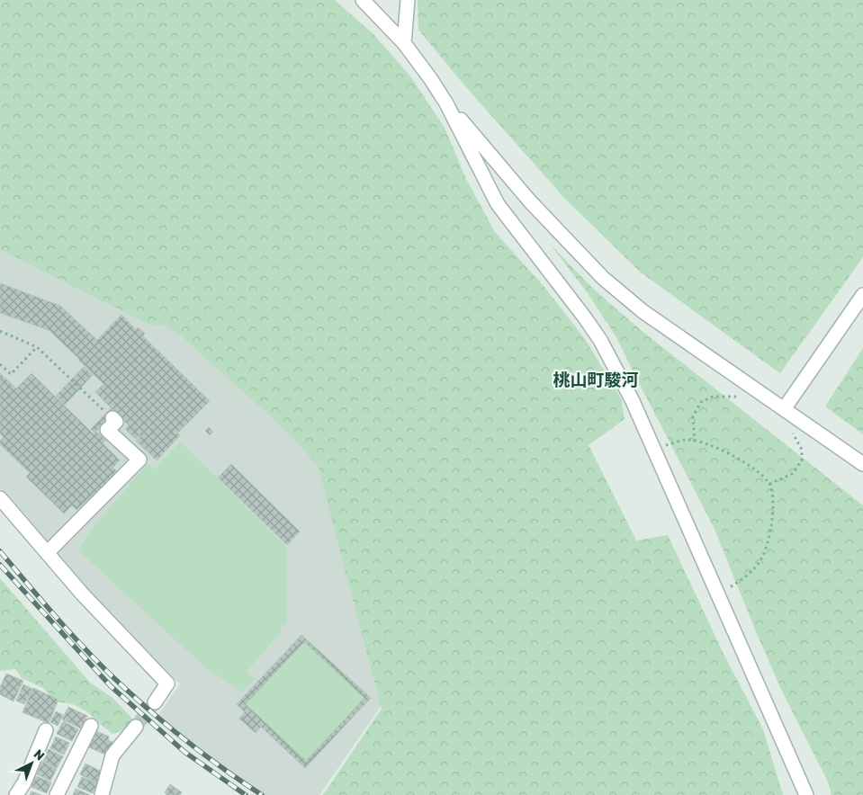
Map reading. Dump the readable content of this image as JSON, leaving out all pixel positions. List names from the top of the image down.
{
  "districts": ["桃山町駿河"],
  "north": "top right"
}
